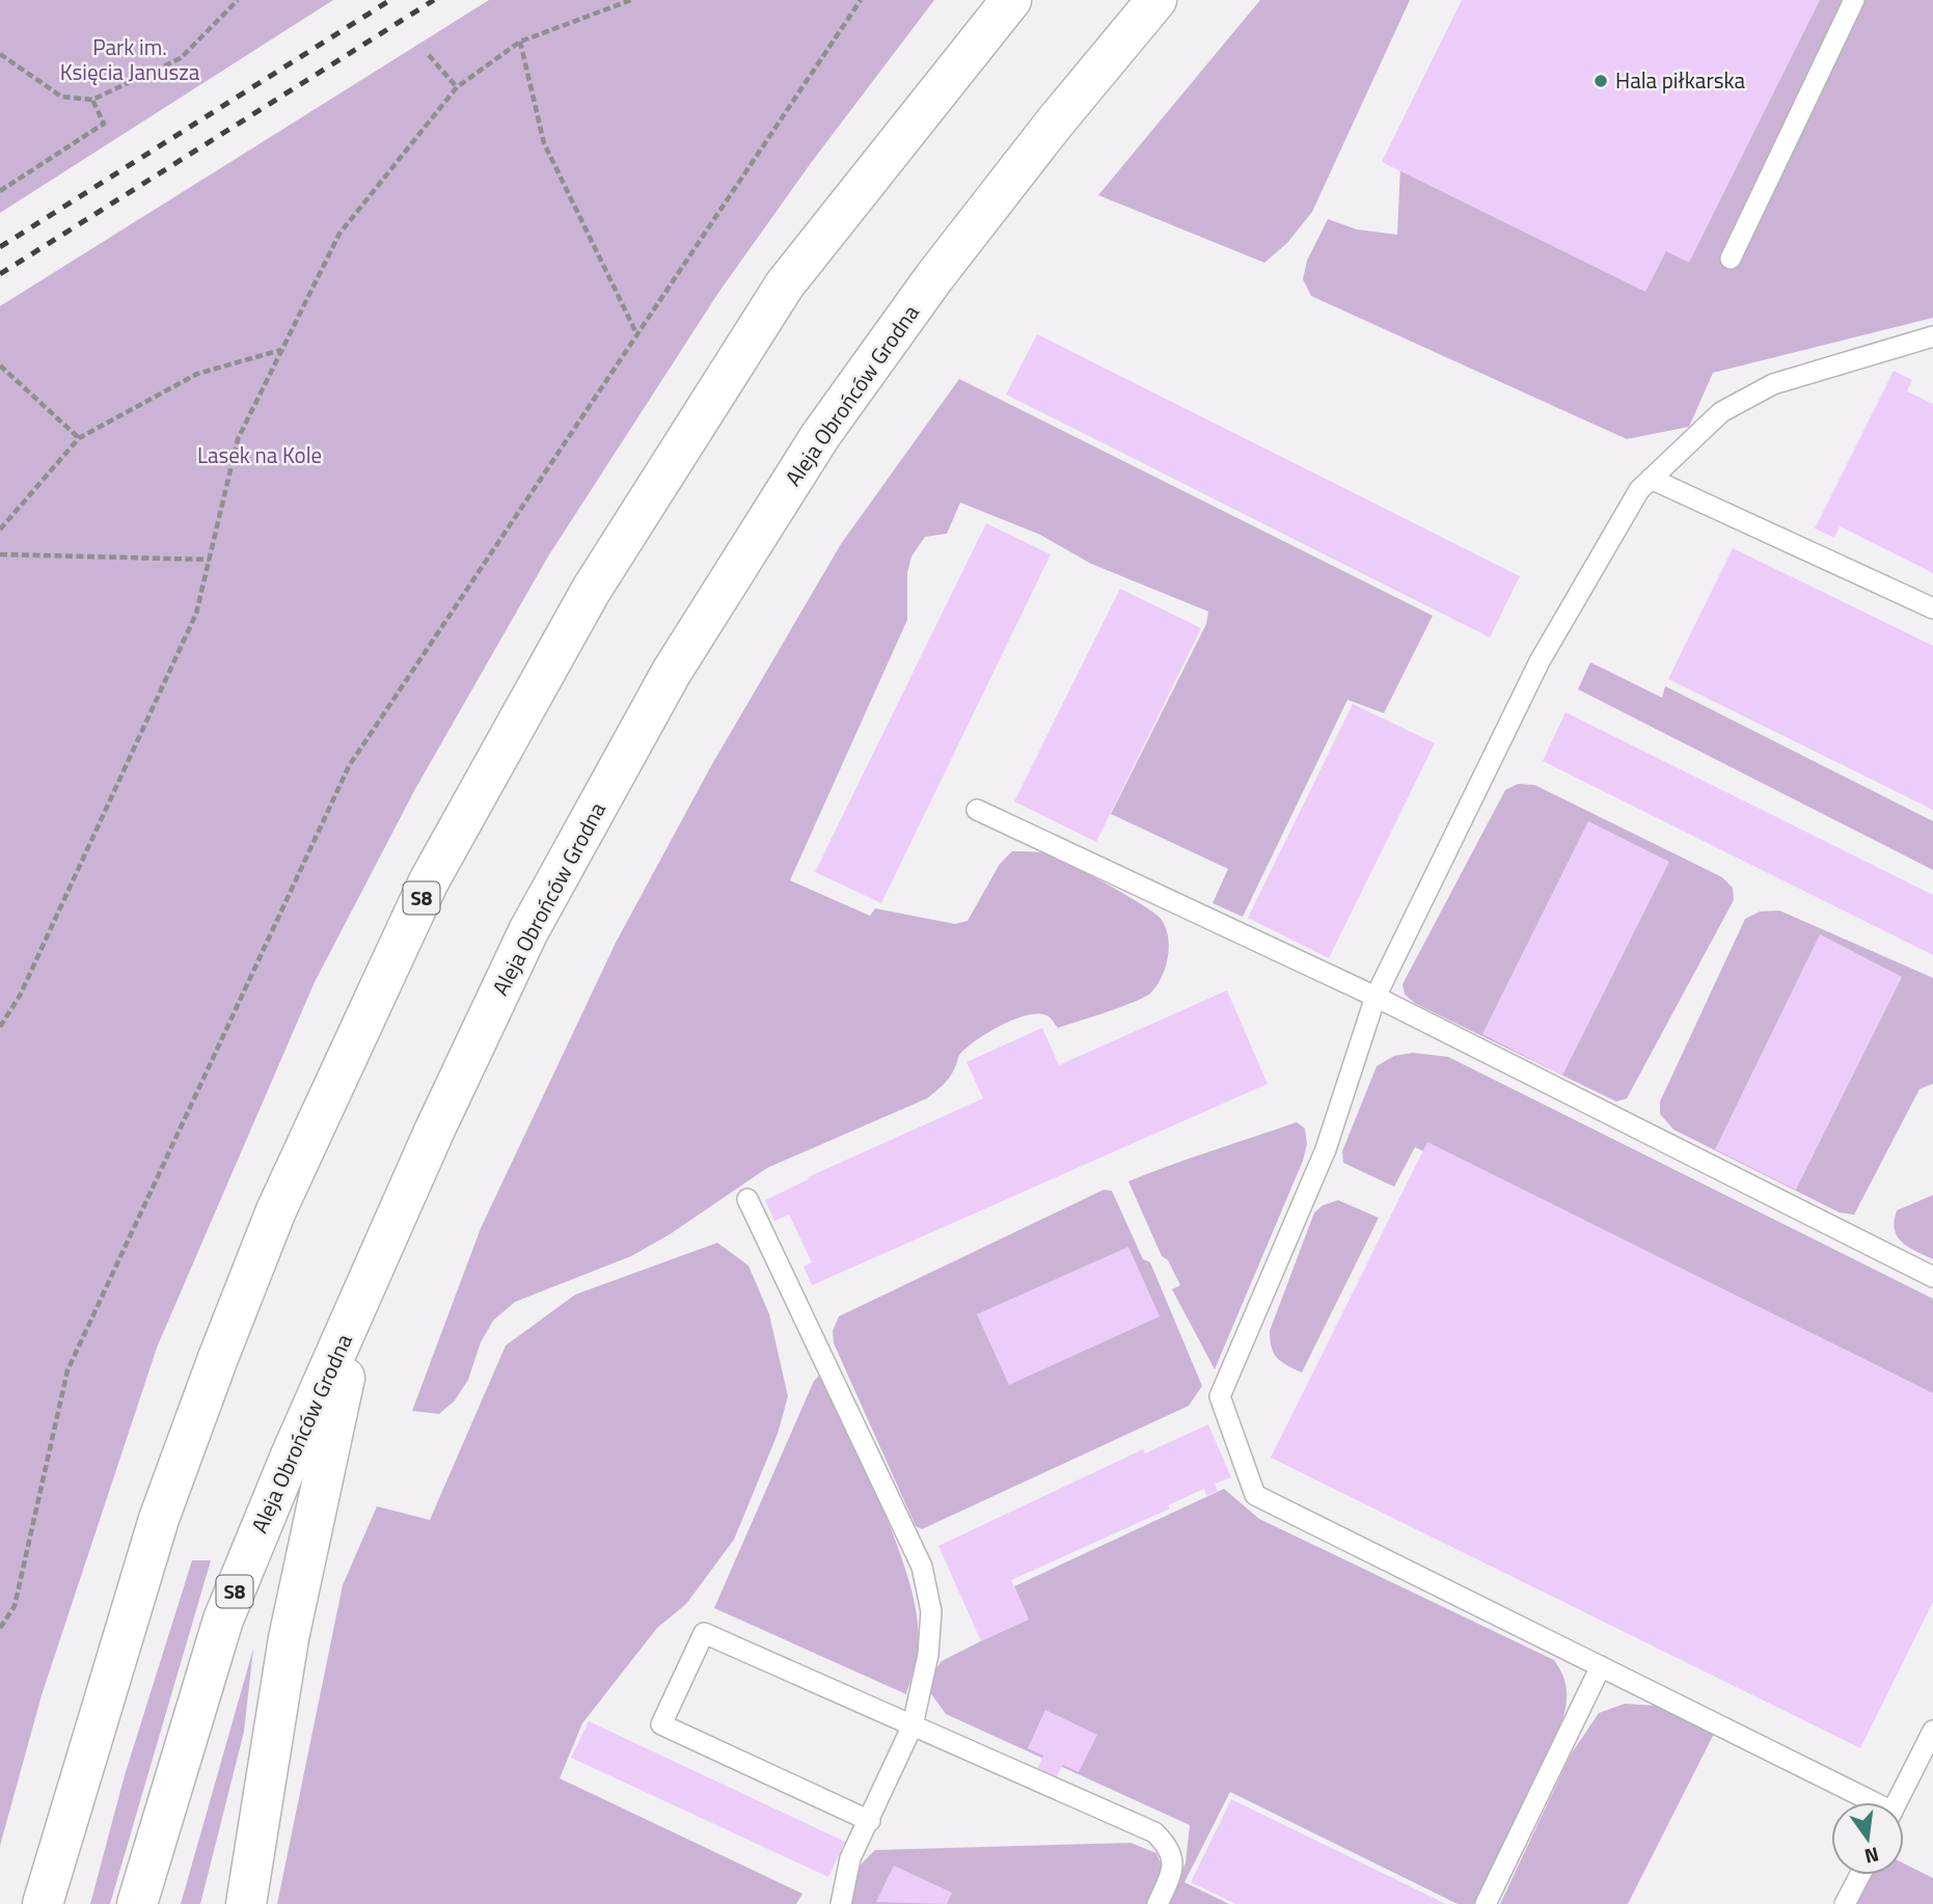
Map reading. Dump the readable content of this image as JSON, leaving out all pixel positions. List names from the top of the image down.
{
  "streets": {
    "highway": ["Aleja Obrońców Grodna", "S8"]
  },
  "parks": ["Park im. Księcia Janusza", "Lasek na Kole"],
  "places": ["Hala piłkarska"],
  "north": "bottom"
}
